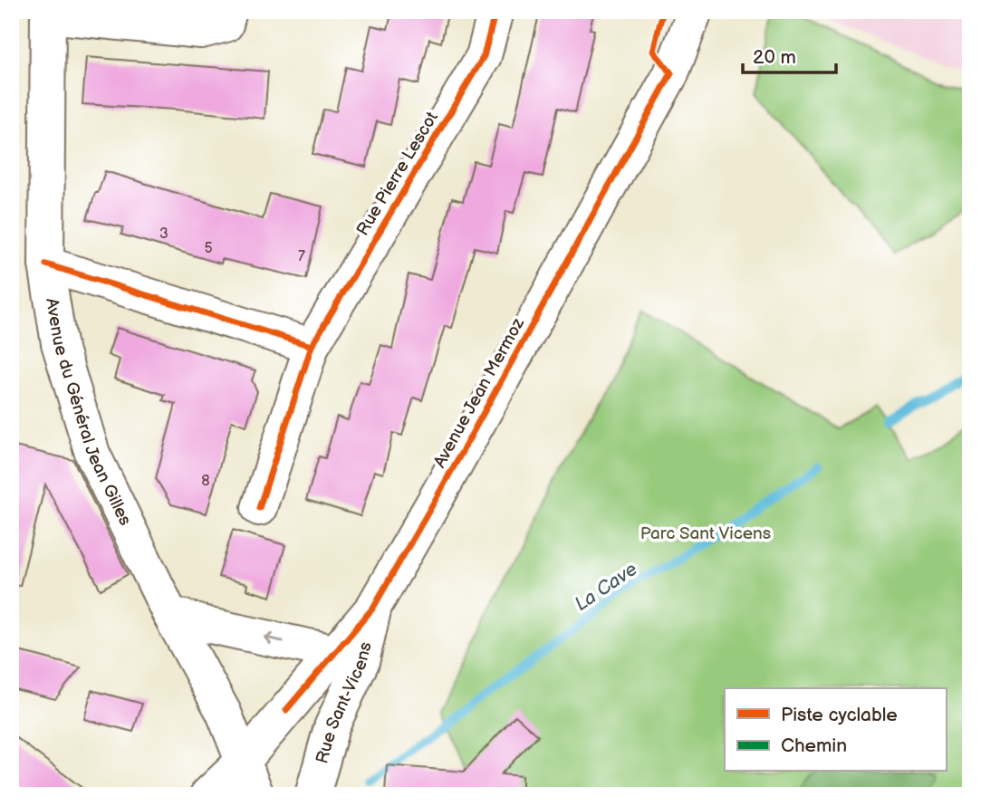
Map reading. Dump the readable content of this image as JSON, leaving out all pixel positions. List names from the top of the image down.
{
  "streets": {
    "street": [
      "Rue Pierre Lescot",
      "Avenue Jean Mermoz",
      "Avenue du Général Jean Gilles",
      "Rue Sant-Vicens"
    ]
  },
  "crossings": [
    ["Avenue Jean Mermoz", "Avenue du Général Jean Gilles"],
    ["Avenue Jean Mermoz", "Rue Sant-Vicens"]
  ],
  "water": ["La Cave"],
  "parks": ["Parc Sant Vicens"],
  "house_numbers": [
    "3",
    "5",
    "7",
    "8"
  ],
  "legend": ["Piste cyclable", "Chemin"],
  "scale_bar": "20 m"
}
